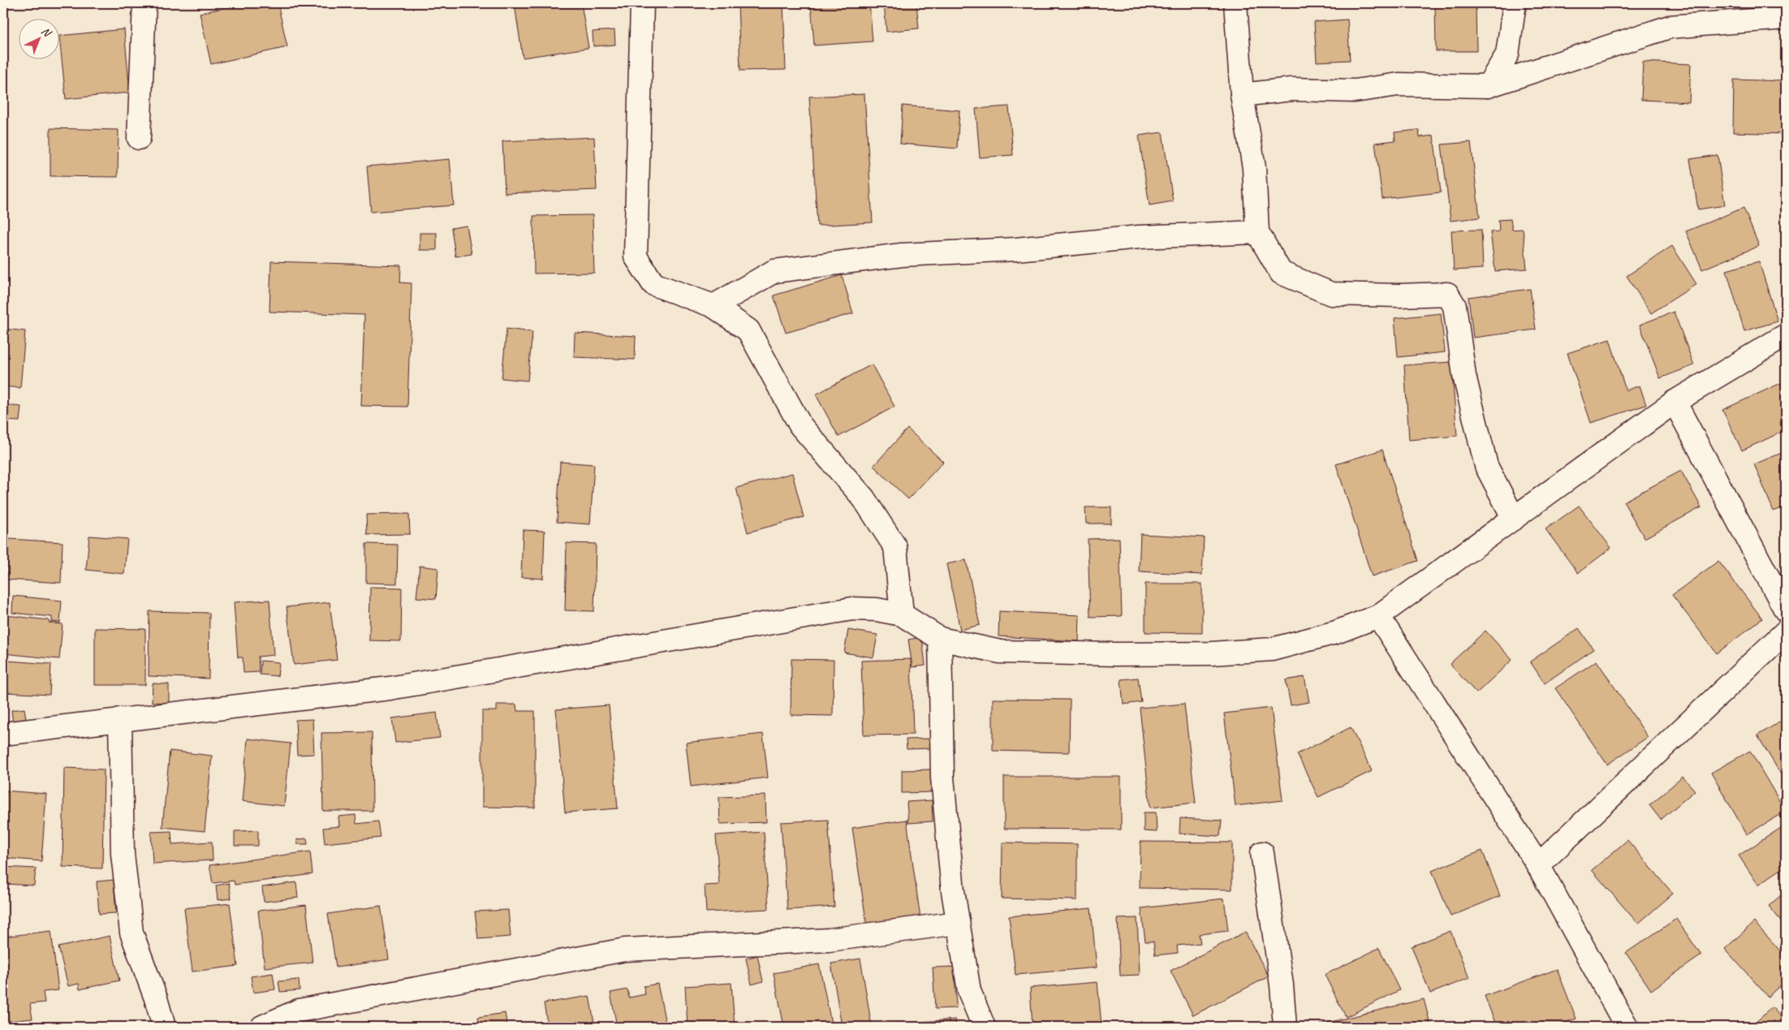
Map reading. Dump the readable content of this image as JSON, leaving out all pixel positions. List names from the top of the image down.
{
  "north": "top right"
}
